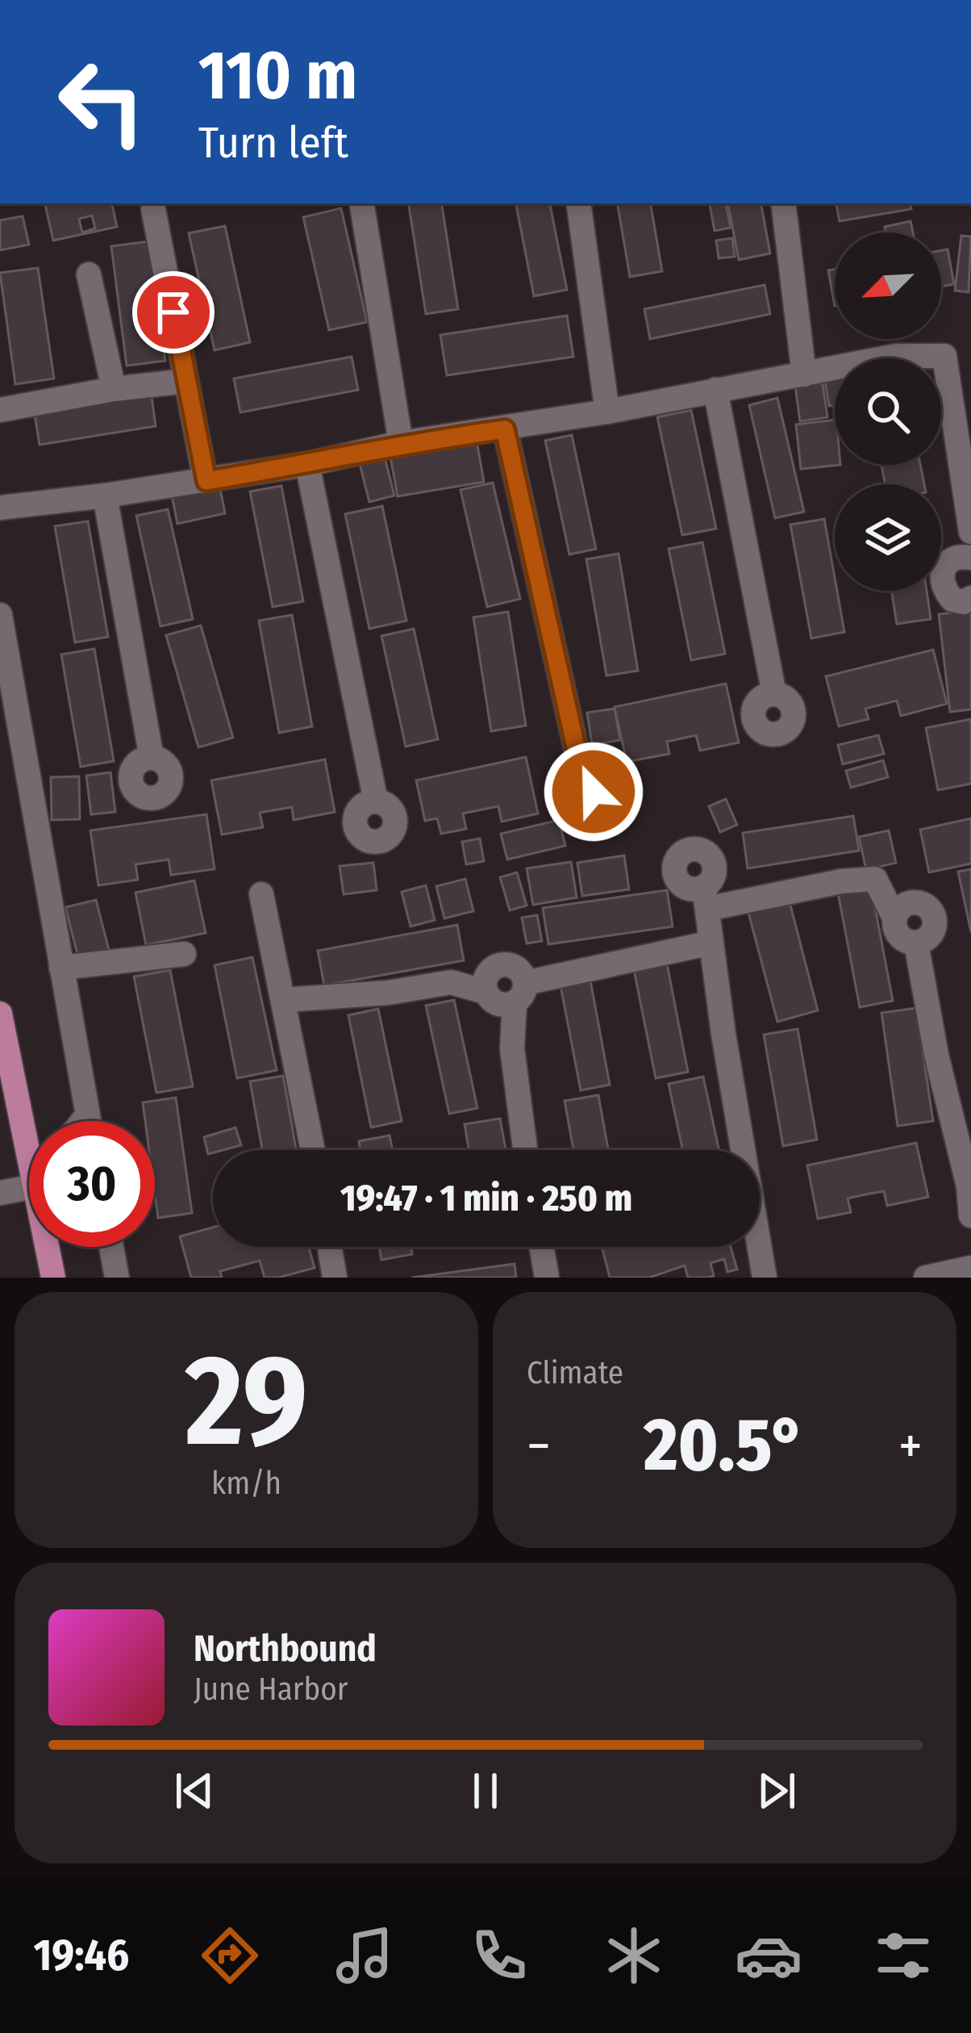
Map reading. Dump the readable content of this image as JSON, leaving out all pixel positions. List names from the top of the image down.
{
  "north": "bottom left",
  "page": {
    "turn": ["110 m", "Turn left"],
    "limit": "30",
    "trip": "19:47 · 1 min · 250 m",
    "tile": [
      ["29", "km/h"],
      "Climate"
    ],
    "heat": ["−", "20.5°", "+"],
    "song": ["Northbound", "June Harbor"],
    "tabs": "19:46"
  }
}
